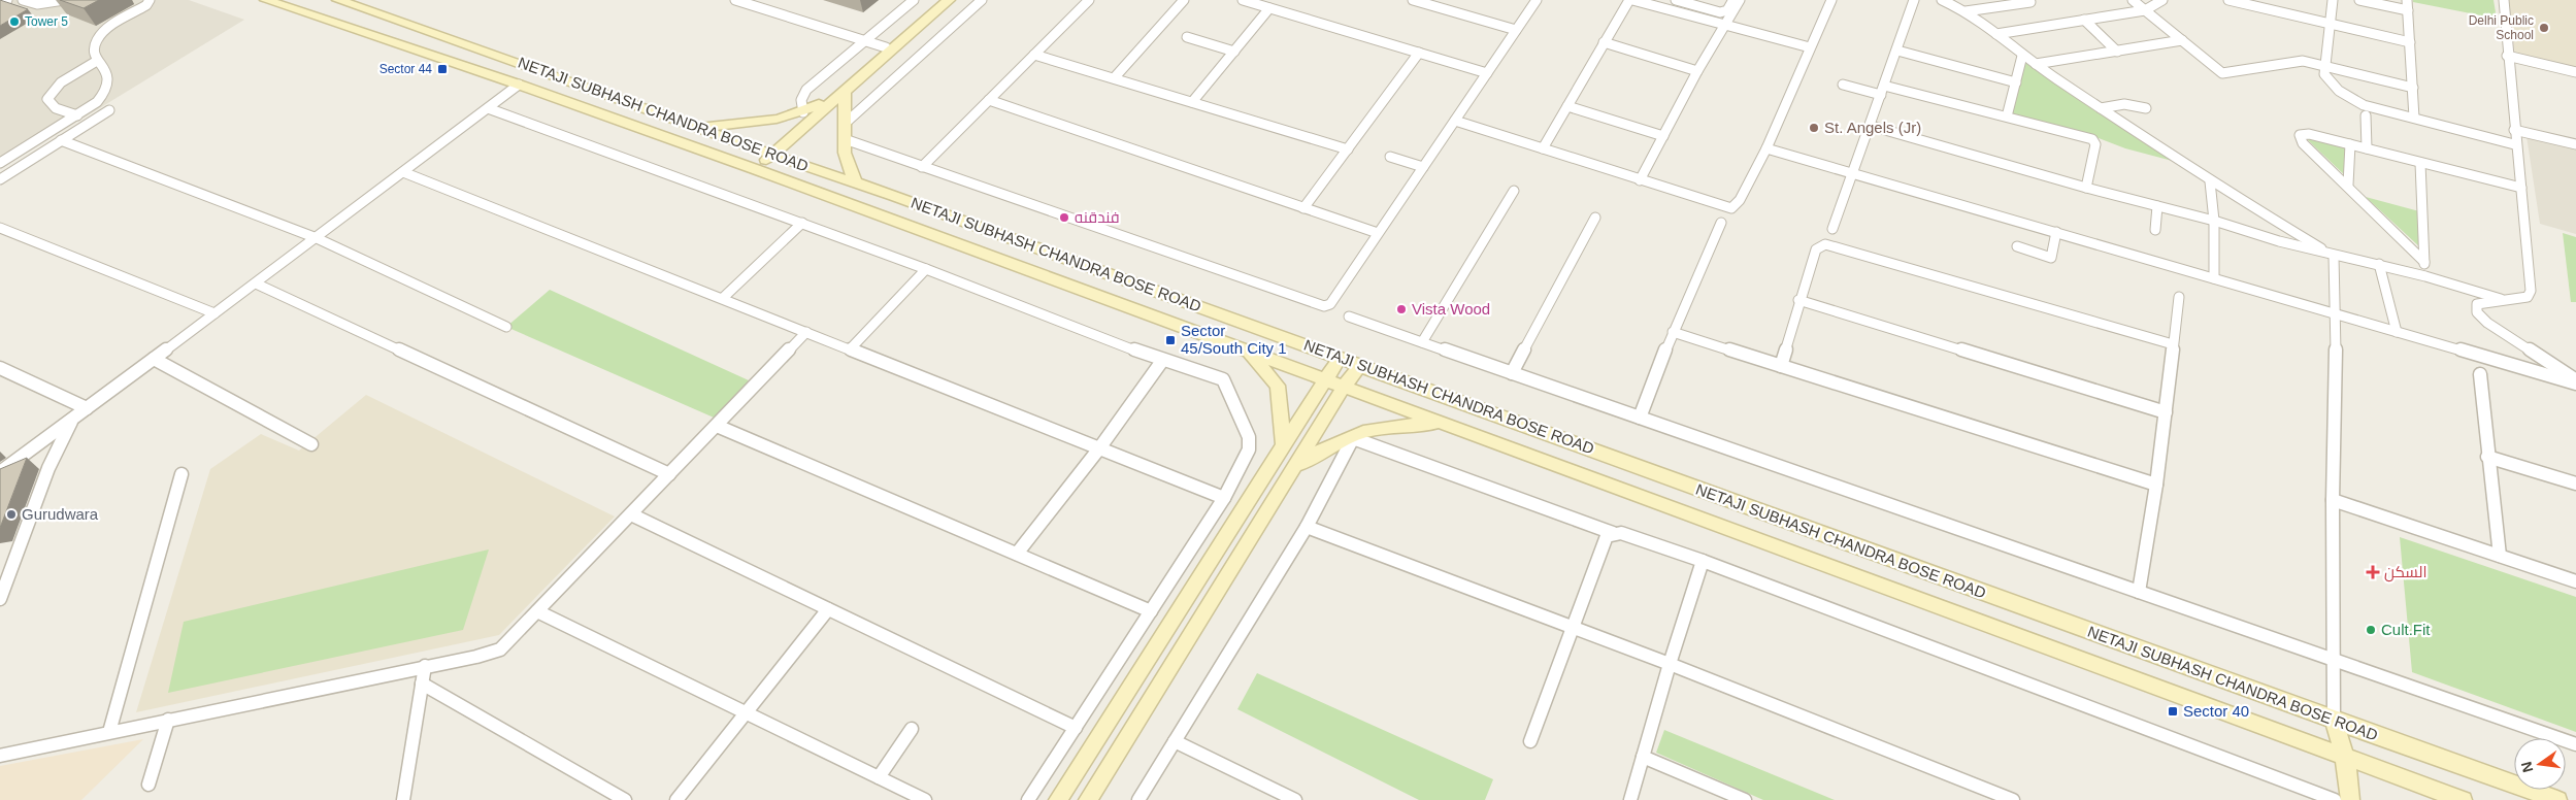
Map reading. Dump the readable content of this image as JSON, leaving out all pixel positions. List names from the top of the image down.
{
  "streets": {
    "main road": ["NETAJI SUBHASH CHANDRA BOSE ROAD"]
  },
  "places": {
    "other": [
      "Tower 5",
      "Delhi Public School",
      "St. Angels (Jr)",
      "فندقنه",
      "Vista Wood",
      "Gurudwara",
      "Cult.Fit"
    ],
    "transit": ["Sector 44", "Sector 45/South City 1", "Sector 40"],
    "health": ["السكن"]
  },
  "north": "left"
}
